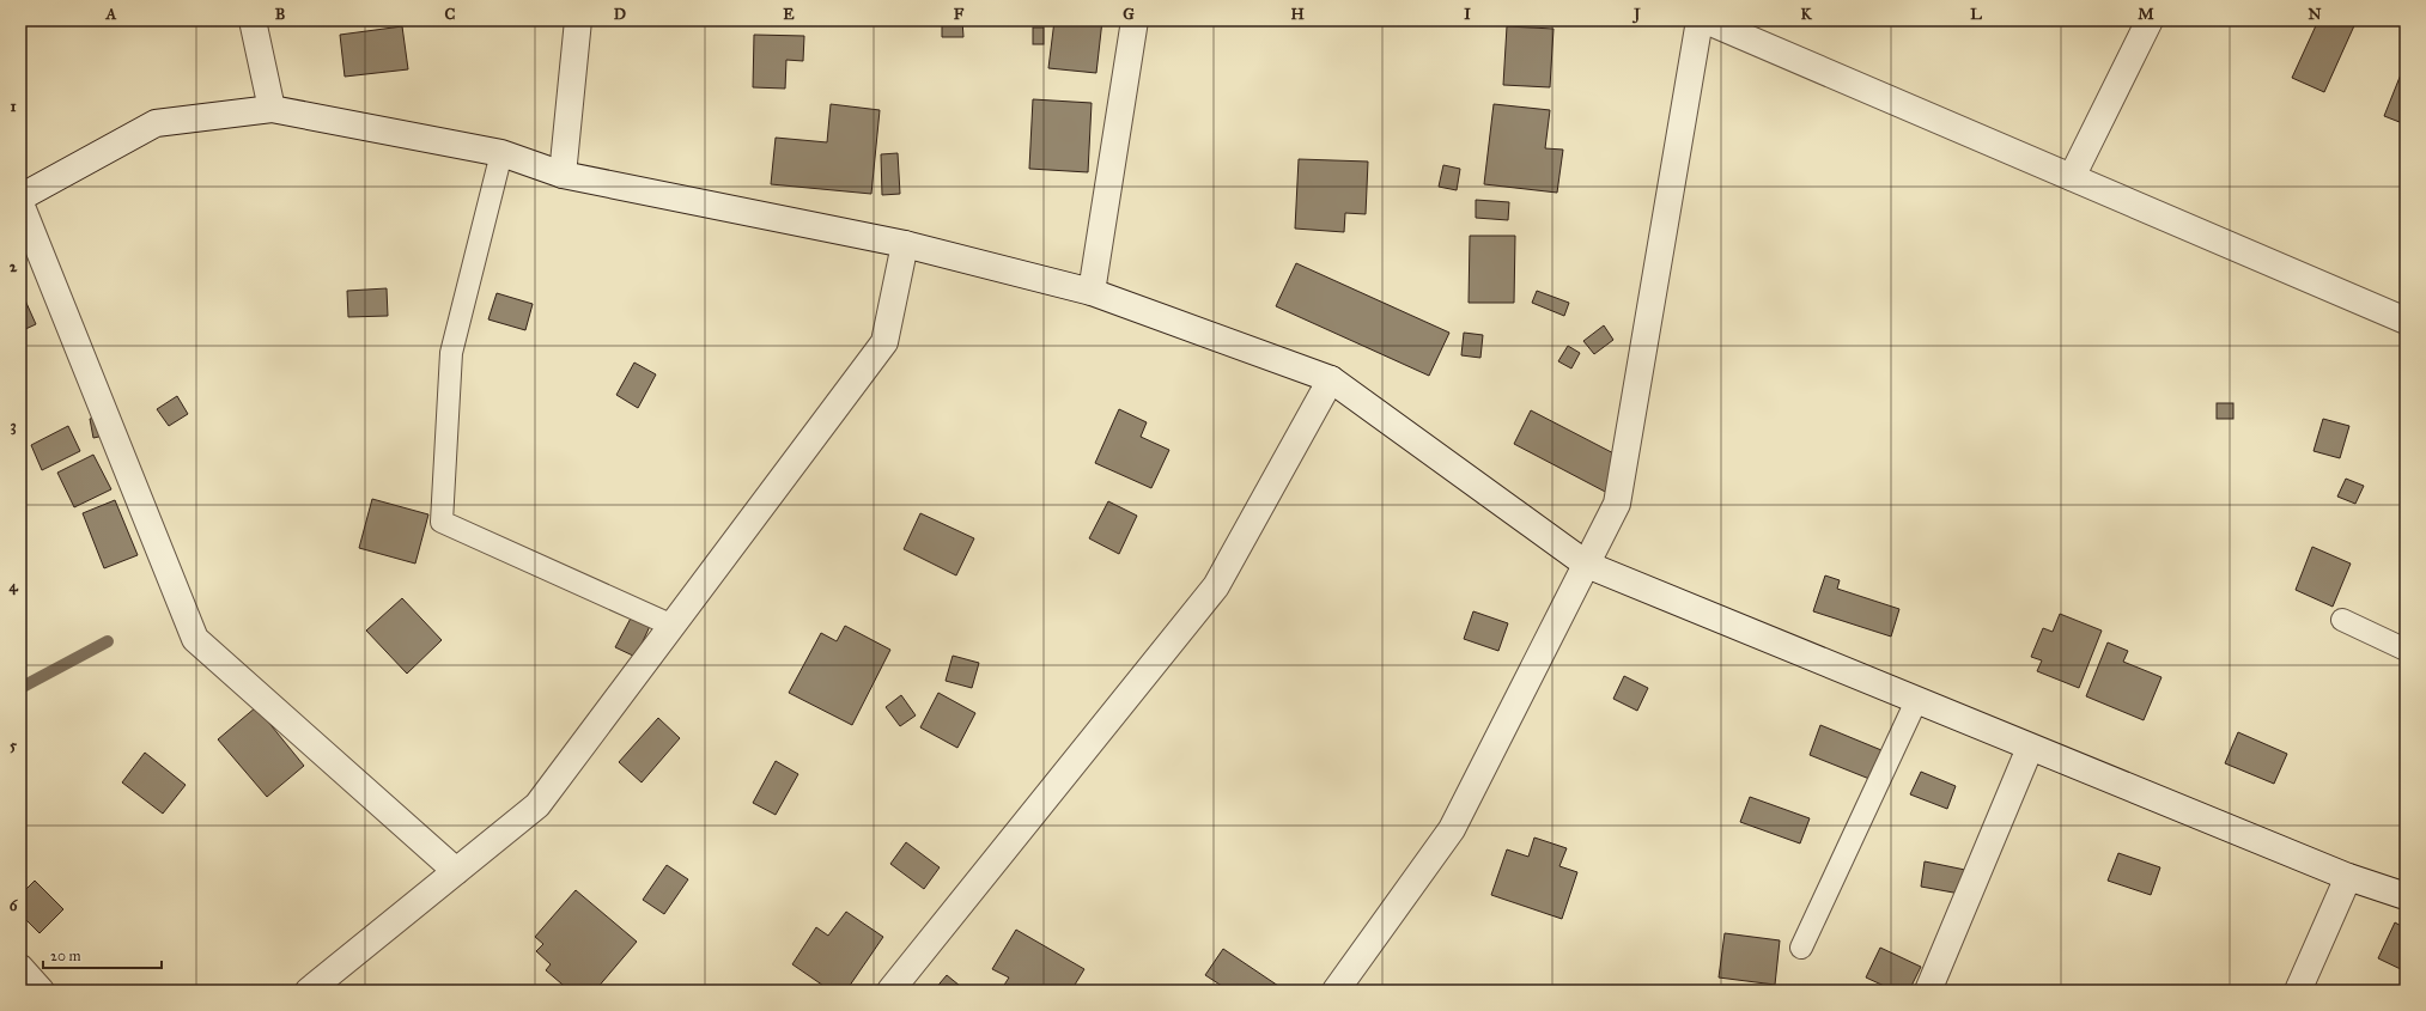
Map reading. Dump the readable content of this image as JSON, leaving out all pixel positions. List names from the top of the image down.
{
  "scale_bar": "20 m",
  "grid": {
    "columns": [
      "A",
      "B",
      "C",
      "D",
      "E",
      "F",
      "G",
      "H",
      "I",
      "J",
      "K",
      "L",
      "M",
      "N"
    ],
    "rows": [
      "1",
      "2",
      "3",
      "4",
      "5",
      "6"
    ]
  }
}
